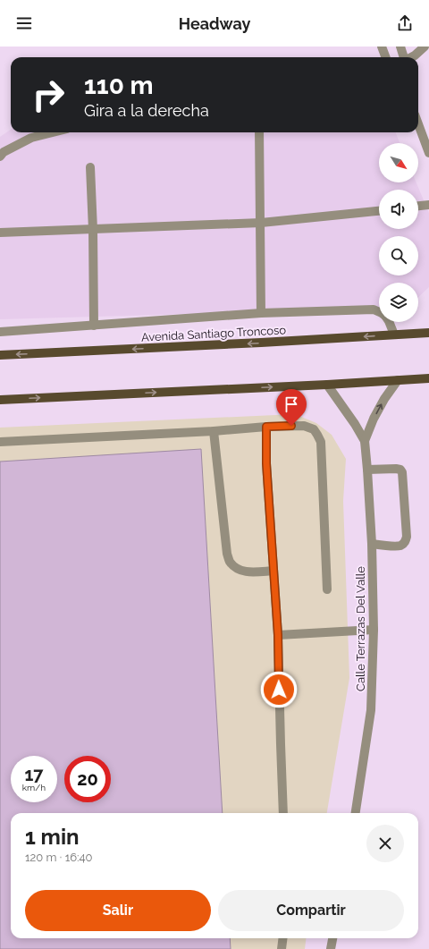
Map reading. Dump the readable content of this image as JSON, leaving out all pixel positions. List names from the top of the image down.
{
  "streets": {
    "main road": ["Avenida Santiago Troncoso"],
    "street": ["Calle Terrazas Del Valle"]
  },
  "north": "bottom right",
  "page": {
    "header": "Headway",
    "turn": ["110 m", "Gira a la derecha"],
    "speed": "17 km/h",
    "limit": "20",
    "heading": ["1 min", "120 m · 16:40"],
    "buttons": ["Salir", "Compartir"]
  }
}
